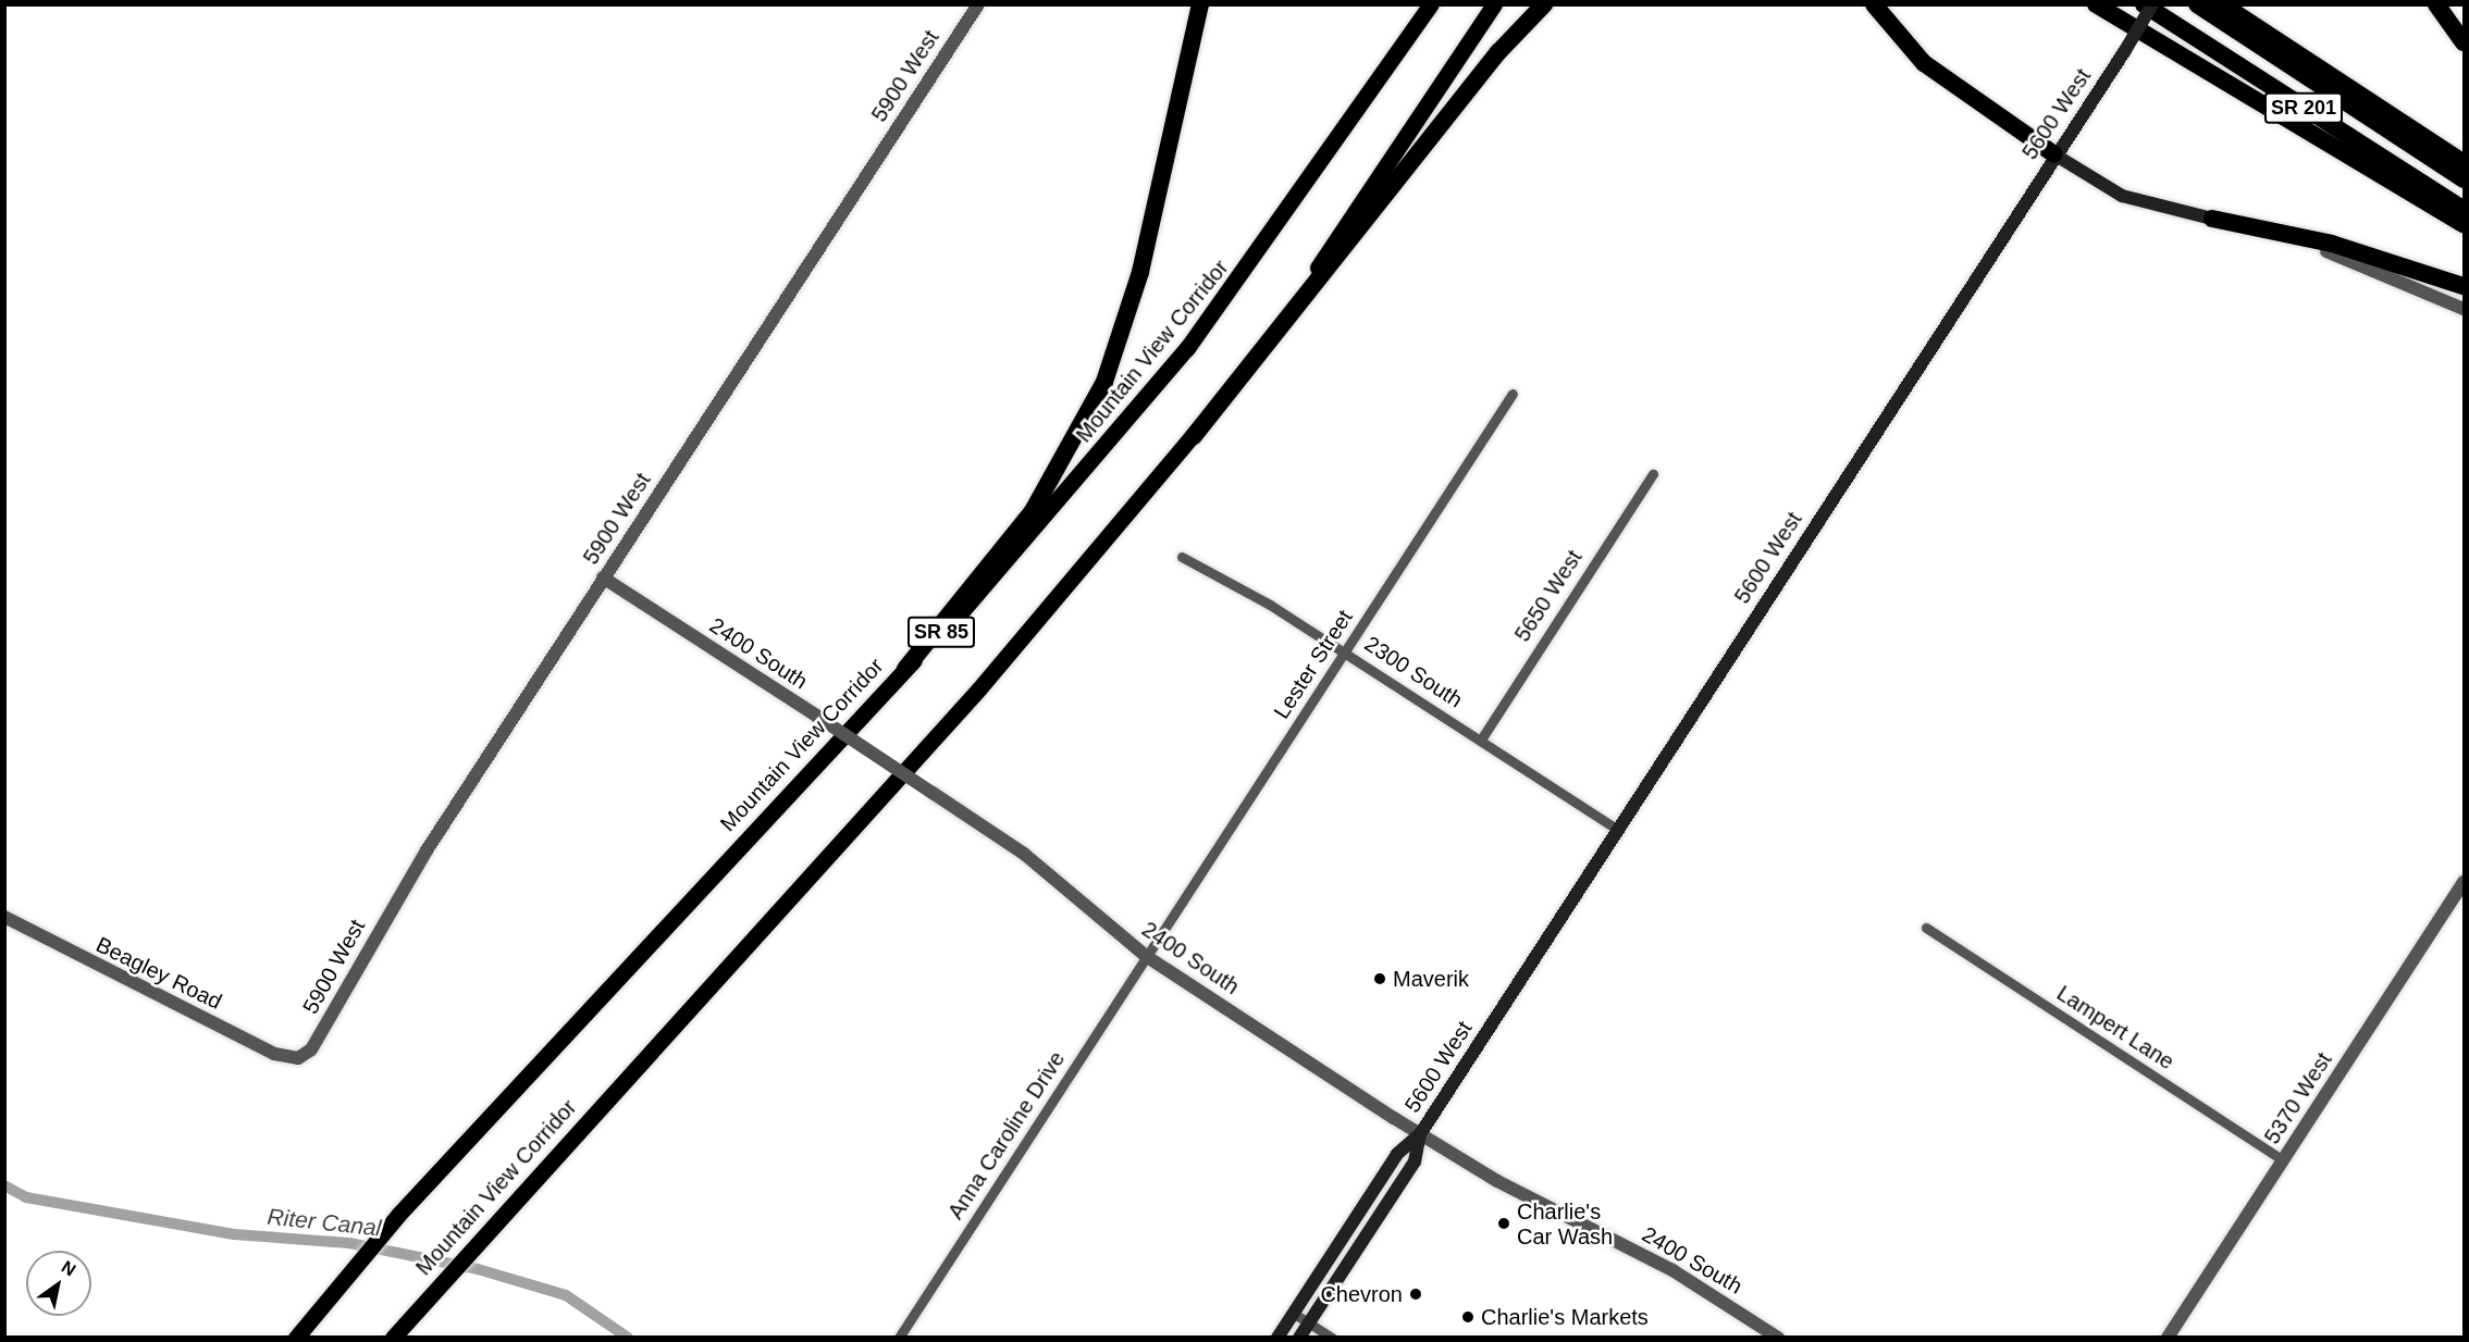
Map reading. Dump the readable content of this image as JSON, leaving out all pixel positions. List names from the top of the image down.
{
  "streets": {
    "highway": ["SR 201", "Mountain View Corridor", "SR 85"],
    "main road": ["5600 West"],
    "street": [
      "5900 West",
      "5650 West",
      "2400 South",
      "Lester Street",
      "2300 South",
      "Beagley Road",
      "Lampert Lane",
      "5370 West",
      "Anna Caroline Drive"
    ]
  },
  "crossings": [
    ["5900 West", "2400 South"],
    ["5900 West", "Beagley Road"],
    ["5600 West", "2400 South"],
    ["5600 West", "2300 South"],
    ["5650 West", "2300 South"],
    ["2400 South", "Lester Street"],
    ["2400 South", "Anna Caroline Drive"],
    ["Lester Street", "2300 South"],
    ["Lester Street", "Anna Caroline Drive"],
    ["Lampert Lane", "5370 West"]
  ],
  "water": ["Riter Canal"],
  "places": [
    "Maverik",
    "Charlie's Car Wash",
    "Chevron",
    "Charlie's Markets"
  ],
  "north": "top right"
}
